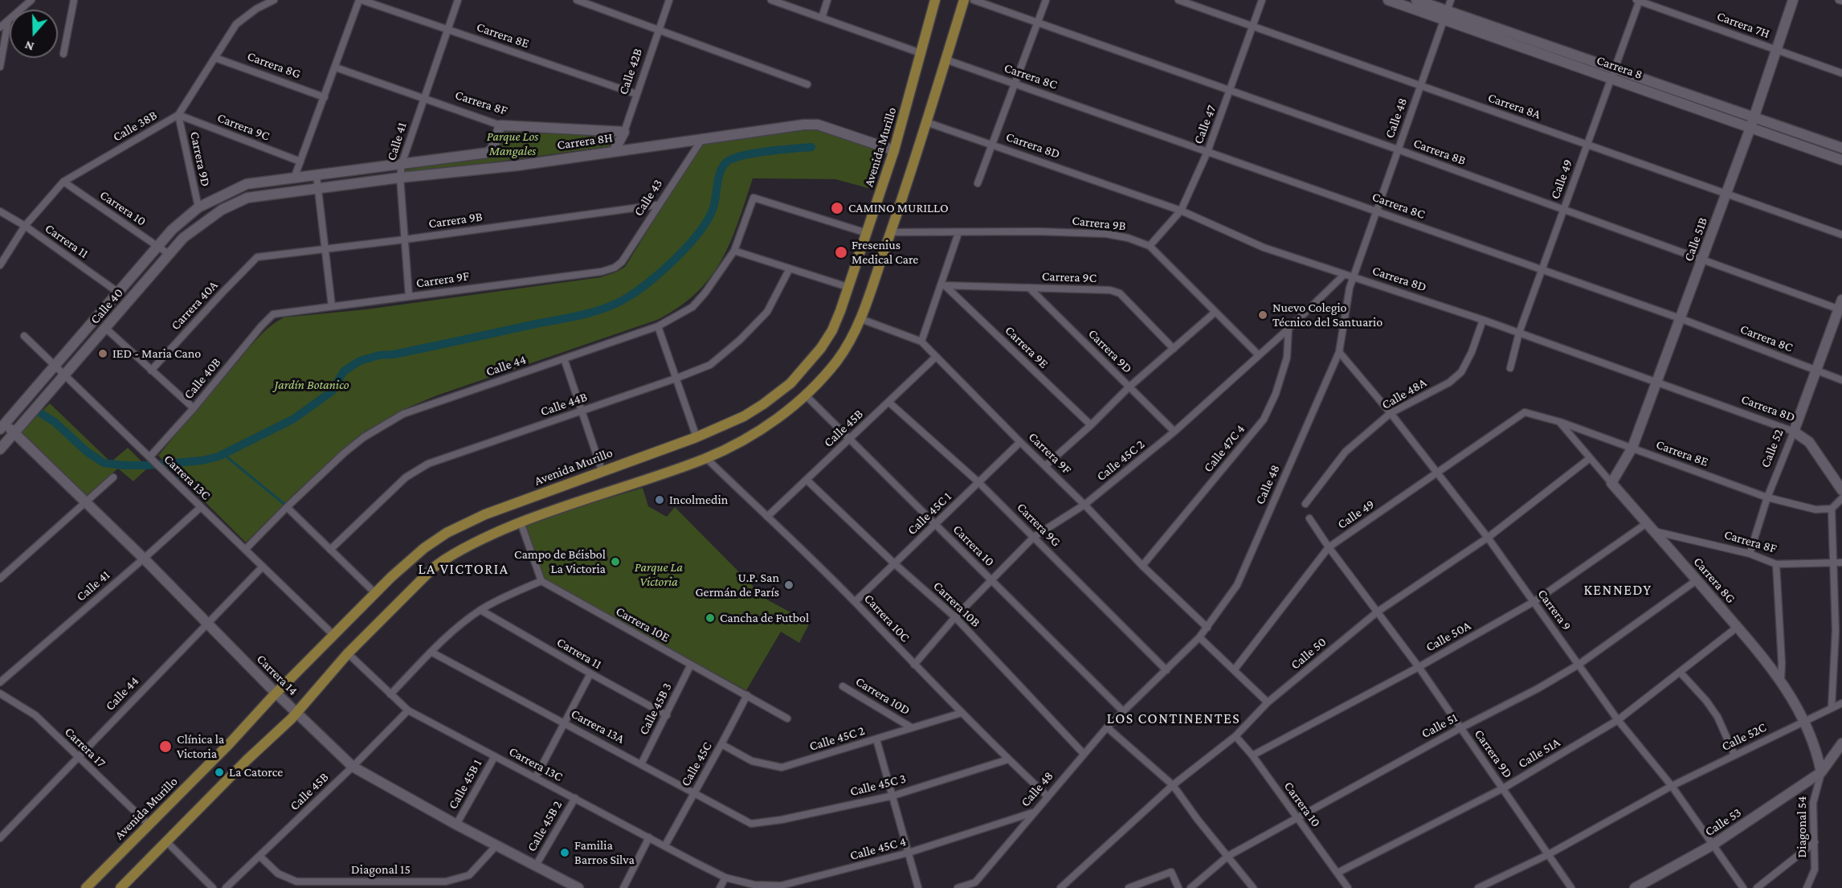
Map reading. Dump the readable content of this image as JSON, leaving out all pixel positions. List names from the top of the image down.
{
  "streets": {
    "main road": ["Avenida Murillo"],
    "street": [
      "Carrera 7H",
      "Carrera 8E",
      "Carrera 8G",
      "Carrera 8",
      "Calle 42B",
      "Carrera 8C",
      "Carrera 8F",
      "Carrera 8A",
      "Calle 48",
      "Calle 47",
      "Calle 38B",
      "Carrera 9C",
      "Calle 41",
      "Carrera 8H",
      "Carrera 8D",
      "Carrera 8B",
      "Carrera 9D",
      "Calle 49",
      "Calle 43",
      "Carrera 10",
      "Carrera 9B",
      "Calle 51B",
      "Carrera 11",
      "Carrera 9F",
      "Carrera 40A",
      "Calle 40",
      "Carrera 9E",
      "Calle 44",
      "Calle 40B",
      "Calle 48A",
      "Calle 44B",
      "Calle 45B",
      "Calle 47C 4",
      "Calle 52",
      "Calle 45C 2",
      "Carrera 13C",
      "Calle 45C 1",
      "Carrera 9G",
      "Carrera 10B",
      "Carrera 9",
      "Carrera 10C",
      "Carrera 10E",
      "Calle 50A",
      "Calle 50",
      "Carrera 14",
      "Carrera 10D",
      "Calle 45B 3",
      "Calle 51",
      "Carrera 13A",
      "Calle 52C",
      "Carrera 17",
      "Calle 51A",
      "Calle 45C",
      "Calle 45B 1",
      "Calle 45C 3",
      "Calle 53",
      "Calle 45B 2",
      "Diagonal 54",
      "Calle 45C 4",
      "Diagonal 15"
    ]
  },
  "crossings": [
    ["Carrera 7H", "Calle 49"],
    ["Carrera 7H", "Calle 51B"],
    ["Carrera 8E", "Carrera 8G"],
    ["Carrera 8E", "Calle 42B"],
    ["Carrera 8E", "Calle 41"],
    ["Carrera 8E", "Calle 49"],
    ["Carrera 8E", "Calle 51B"],
    ["Carrera 8E", "Calle 52"],
    ["Carrera 8G", "Carrera 8F"],
    ["Carrera 8G", "Calle 38B"],
    ["Carrera 8G", "Calle 51B"],
    ["Carrera 8G", "Calle 50A"],
    ["Carrera 8G", "Calle 50"],
    ["Carrera 8G", "Calle 51"],
    ["Carrera 8G", "Calle 52C"],
    ["Carrera 8G", "Calle 51A"],
    ["Carrera 8G", "Calle 53"],
    ["Carrera 8G", "Diagonal 54"],
    ["Carrera 8", "Calle 48"],
    ["Carrera 8", "Calle 49"],
    ["Carrera 8", "Calle 51B"],
    ["Calle 42B", "Carrera 8F"],
    ["Calle 42B", "Carrera 8H"],
    ["Carrera 8C", "Calle 48"],
    ["Carrera 8C", "Calle 47"],
    ["Carrera 8C", "Calle 49"],
    ["Carrera 8C", "Calle 51B"],
    ["Carrera 8C", "Calle 52"],
    ["Carrera 8F", "Calle 41"],
    ["Carrera 8F", "Calle 52"],
    ["Carrera 8F", "Calle 50A"],
    ["Carrera 8A", "Calle 48"],
    ["Carrera 8A", "Calle 47"],
    ["Carrera 8A", "Calle 49"],
    ["Carrera 8A", "Calle 51B"],
    ["Calle 48", "Carrera 8D"],
    ["Calle 48", "Carrera 8B"],
    ["Calle 48", "Carrera 10"],
    ["Calle 48", "Carrera 9F"],
    ["Calle 48", "Carrera 9G"],
    ["Calle 48", "Carrera 10B"],
    ["Calle 48", "Carrera 9"],
    ["Calle 48", "Carrera 10C"],
    ["Calle 48", "Calle 45C 4"],
    ["Calle 47", "Carrera 8D"],
    ["Calle 47", "Carrera 8B"],
    ["Calle 47", "Carrera 9B"],
    ["Calle 38B", "Carrera 9C"],
    ["Calle 38B", "Carrera 9D"],
    ["Calle 38B", "Carrera 10"],
    ["Calle 38B", "Carrera 11"],
    ["Carrera 9C", "Carrera 9D"],
    ["Carrera 9C", "Carrera 9E"],
    ["Calle 41", "Carrera 8H"],
    ["Calle 41", "Carrera 9B"],
    ["Calle 41", "Carrera 9F"],
    ["Calle 41", "Carrera 13C"],
    ["Calle 41", "Carrera 14"],
    ["Carrera 8H", "Avenida Murillo"],
    ["Carrera 8H", "Calle 43"],
    ["Carrera 8H", "Calle 40"],
    ["Carrera 8D", "Calle 49"],
    ["Carrera 8D", "Calle 51B"],
    ["Carrera 8D", "Calle 48A"],
    ["Carrera 8D", "Calle 52"],
    ["Carrera 8D", "Calle 45C 2"],
    ["Avenida Murillo", "Calle 44"],
    ["Avenida Murillo", "Carrera 13C"],
    ["Avenida Murillo", "Carrera 14"],
    ["Avenida Murillo", "Carrera 17"],
    ["Carrera 8B", "Calle 49"],
    ["Carrera 8B", "Calle 51B"],
    ["Carrera 8B", "Calle 52"],
    ["Carrera 9D", "Calle 49"],
    ["Carrera 9D", "Calle 40"],
    ["Carrera 9D", "Calle 45C 2"],
    ["Carrera 9D", "Calle 50A"],
    ["Carrera 9D", "Calle 50"],
    ["Carrera 9D", "Calle 51"],
    ["Carrera 9D", "Calle 52C"],
    ["Carrera 9D", "Calle 51A"],
    ["Calle 49", "Carrera 9"],
    ["Calle 43", "Carrera 9B"],
    ["Calle 43", "Carrera 9F"],
    ["Carrera 10", "Calle 40"],
    ["Carrera 10", "Calle 45B"],
    ["Carrera 10", "Calle 45C 2"],
    ["Carrera 10", "Calle 45C 1"],
    ["Carrera 10", "Calle 50A"],
    ["Carrera 10", "Calle 50"],
    ["Carrera 10", "Calle 51"],
    ["Carrera 10", "Calle 51A"],
    ["Carrera 9B", "Carrera 40A"],
    ["Carrera 9B", "Calle 45C 2"],
    ["Carrera 11", "Calle 40"],
    ["Carrera 11", "Calle 45B 3"],
    ["Carrera 9F", "Calle 40B"],
    ["Carrera 9F", "Calle 45B"],
    ["Carrera 9F", "Calle 47C 4"],
    ["Carrera 9F", "Calle 45C 2"],
    ["Carrera 9F", "Calle 45C 1"],
    ["Calle 40", "Carrera 13C"],
    ["Calle 40", "Carrera 14"],
    ["Calle 44", "Carrera 13C"],
    ["Calle 44", "Carrera 14"],
    ["Calle 44", "Carrera 17"],
    ["Calle 40B", "Carrera 13C"],
    ["Calle 48A", "Carrera 9"],
    ["Calle 45B", "Carrera 13C"],
    ["Calle 45B", "Carrera 9G"],
    ["Calle 45B", "Carrera 10B"],
    ["Calle 45B", "Carrera 10C"],
    ["Calle 45B", "Carrera 14"],
    ["Calle 45B", "Diagonal 15"],
    ["Calle 47C 4", "Calle 45C 2"],
    ["Calle 45C 2", "Carrera 9G"],
    ["Calle 45C 2", "Carrera 10B"],
    ["Calle 45C 2", "Carrera 10C"],
    ["Calle 45C 2", "Carrera 10D"],
    ["Calle 45C 2", "Calle 45C"],
    ["Carrera 13C", "Calle 45C"],
    ["Carrera 13C", "Calle 45B 1"],
    ["Carrera 13C", "Calle 45B 2"],
    ["Carrera 13C", "Calle 45C 4"],
    ["Calle 45C 1", "Carrera 9G"],
    ["Calle 45C 1", "Carrera 10B"],
    ["Calle 45C 1", "Carrera 10C"],
    ["Carrera 9", "Calle 50A"],
    ["Carrera 9", "Calle 50"],
    ["Carrera 9", "Calle 51"],
    ["Carrera 9", "Calle 52C"],
    ["Carrera 9", "Calle 51A"],
    ["Carrera 9", "Calle 53"],
    ["Carrera 10C", "Calle 45C 3"],
    ["Carrera 10E", "Calle 45B 3"],
    ["Carrera 10E", "Calle 45C"],
    ["Carrera 14", "Calle 45B 1"],
    ["Carrera 14", "Calle 45B 2"],
    ["Carrera 14", "Diagonal 15"],
    ["Calle 45B 3", "Carrera 13A"],
    ["Carrera 13A", "Calle 45C"],
    ["Carrera 13A", "Calle 45C 3"],
    ["Calle 53", "Diagonal 54"]
  ],
  "districts": ["LA VICTORIA", "KENNEDY", "LOS CONTINENTES"],
  "parks": ["Parque Los Mangales", "Jardín Botanico", "Parque La Victoria"],
  "places": [
    "CAMINO MURILLO",
    "Fresenius Medical Care",
    "Nuevo Colegio Técnico del Santuario",
    "IED - Maria Cano",
    "Incolmedin",
    "Campo de Béisbol La Victoria",
    "U.P. San Germán de París",
    "Cancha de Futbol",
    "Clínica la Victoria",
    "La Catorce",
    "Familia Barros Silva"
  ],
  "north": "bottom"
}
